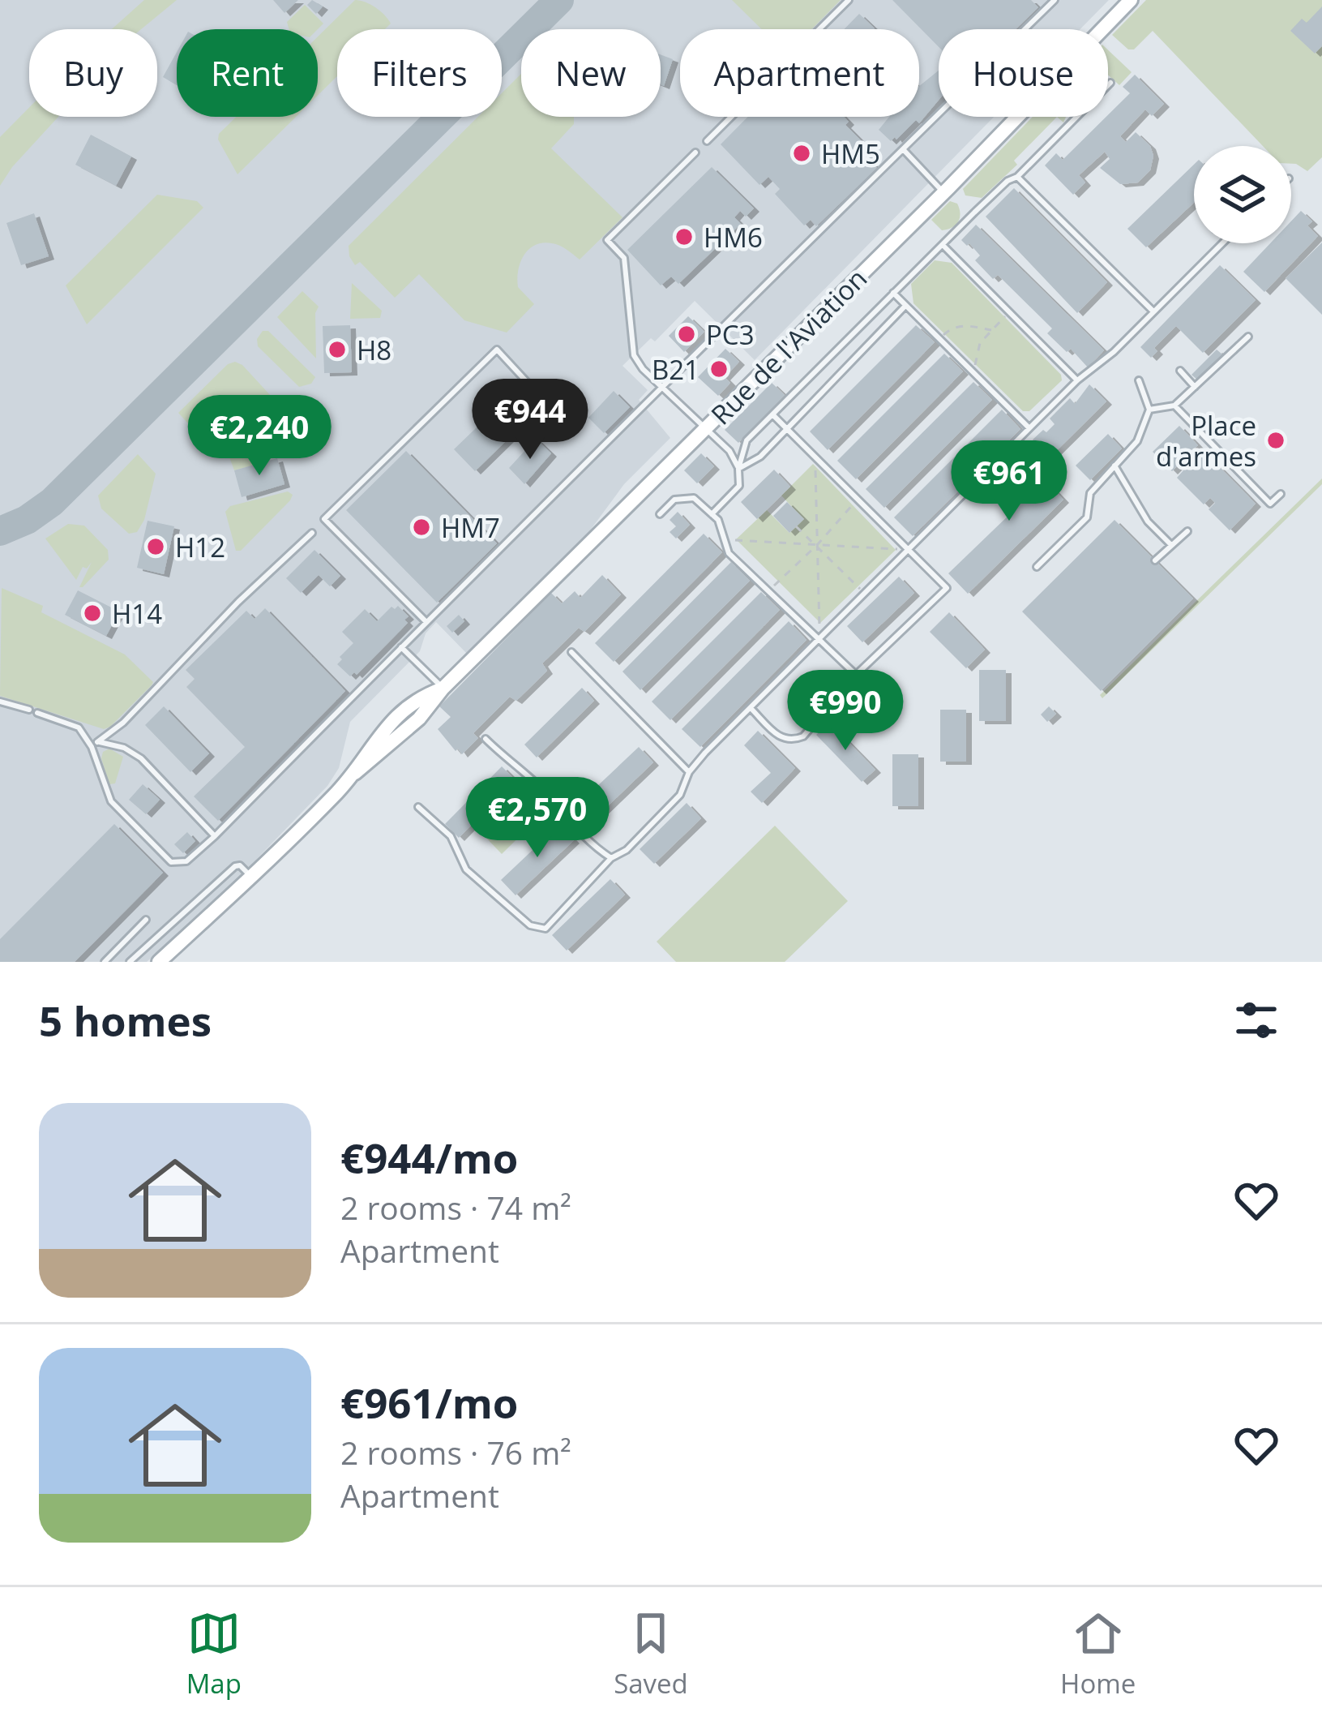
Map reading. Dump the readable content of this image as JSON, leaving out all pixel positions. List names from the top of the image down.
{
  "streets": {
    "street": ["Rue de l'Aviation"]
  },
  "places": [
    "HM5",
    "HM6",
    "PC3",
    "H8",
    "B21",
    "Place d'armes",
    "HM7",
    "H12",
    "H14"
  ],
  "page": {
    "chip": [
      "Buy",
      "Rent",
      "Filters",
      "New",
      "Apartment",
      "House"
    ],
    "price": [
      "€944",
      "€2,240",
      "€961",
      "€990",
      "€2,570"
    ],
    "heading": "5 homes",
    "list": [
      {
        "name": "€944/mo",
        "note": "2 rooms · 74 m² · Apartment"
      },
      {
        "name": "€961/mo",
        "note": "2 rooms · 76 m² · Apartment"
      }
    ],
    "tabs": ["Map", "Saved", "Home"]
  }
}
